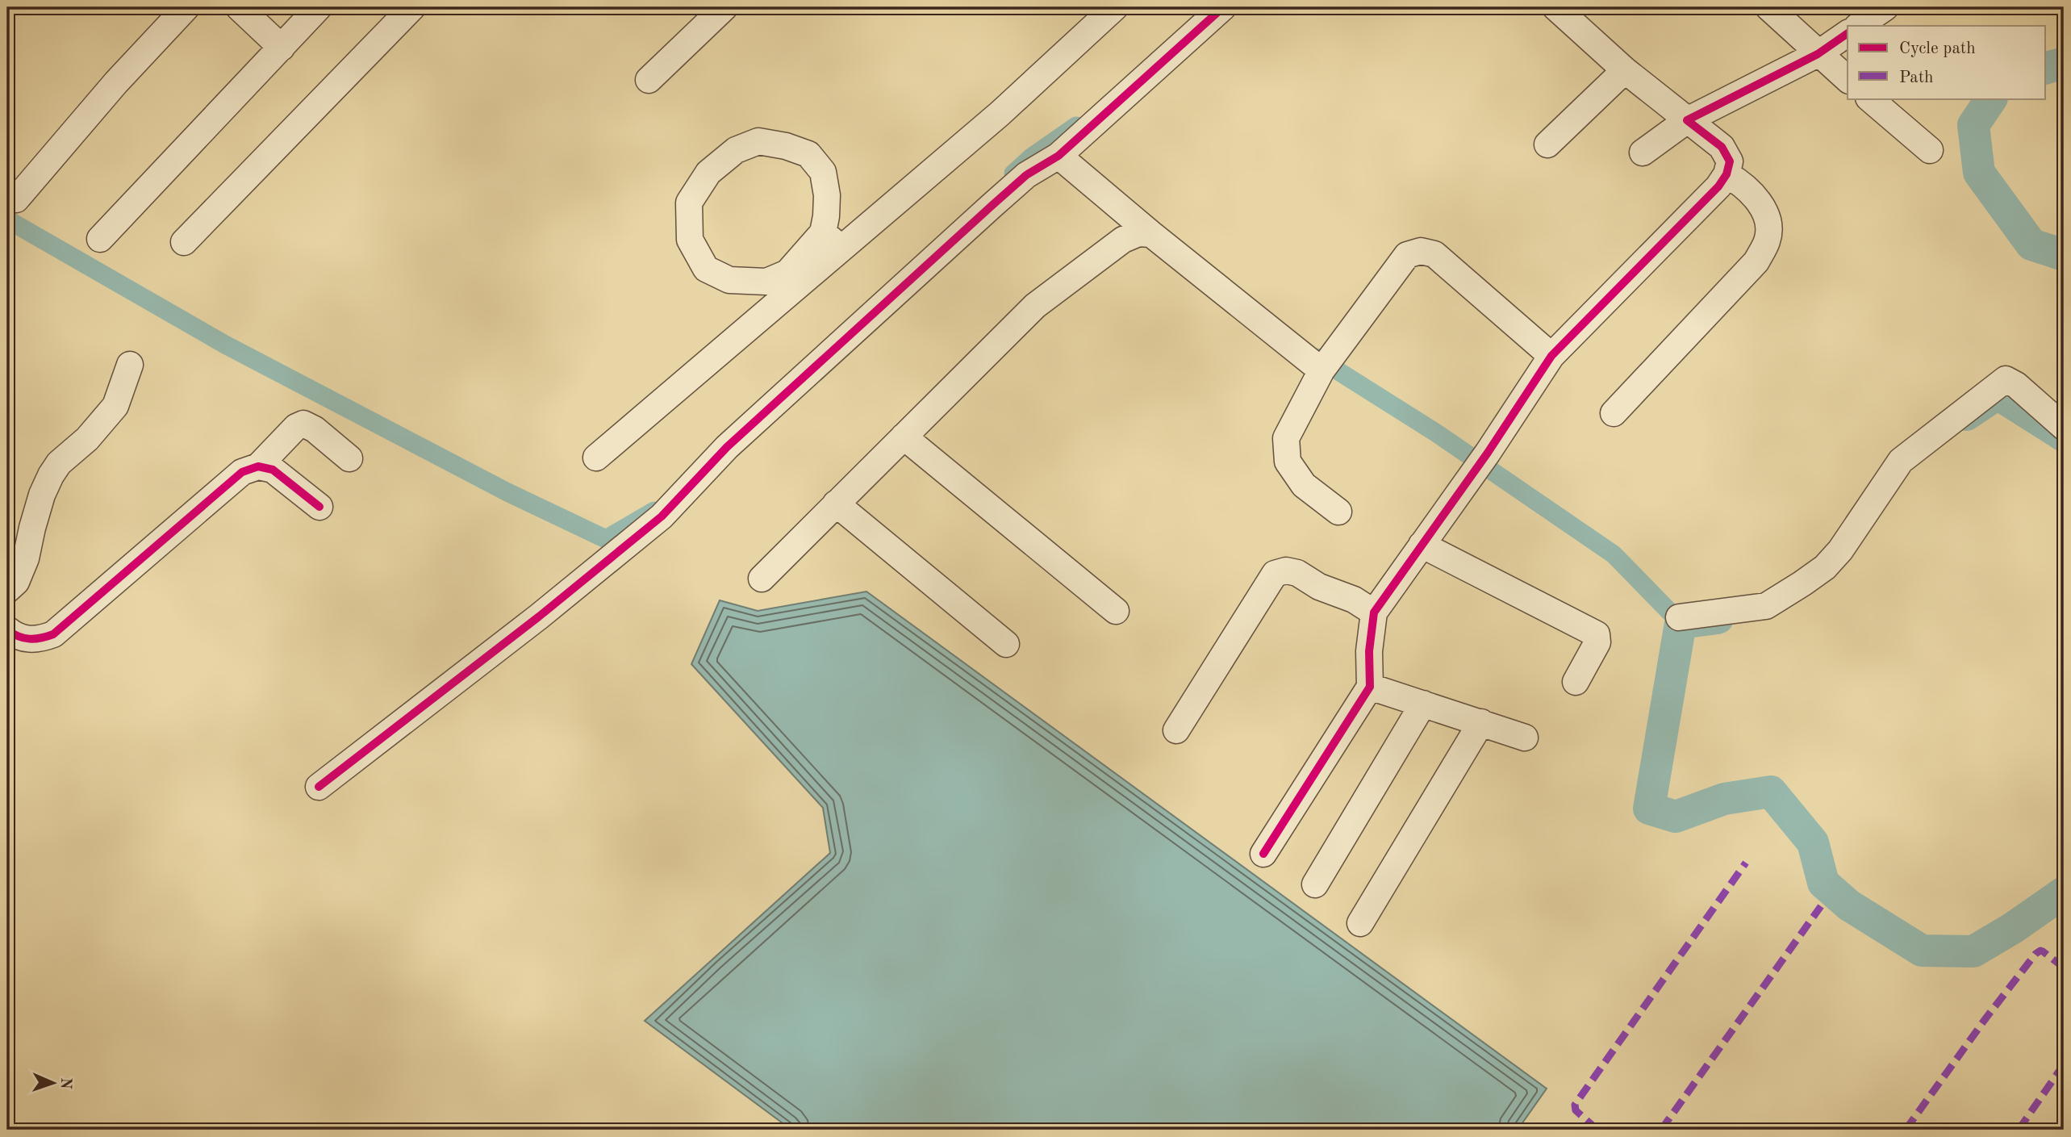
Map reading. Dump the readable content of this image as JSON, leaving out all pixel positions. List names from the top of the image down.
{
  "legend": ["Cycle path", "Path"],
  "north": "right"
}
